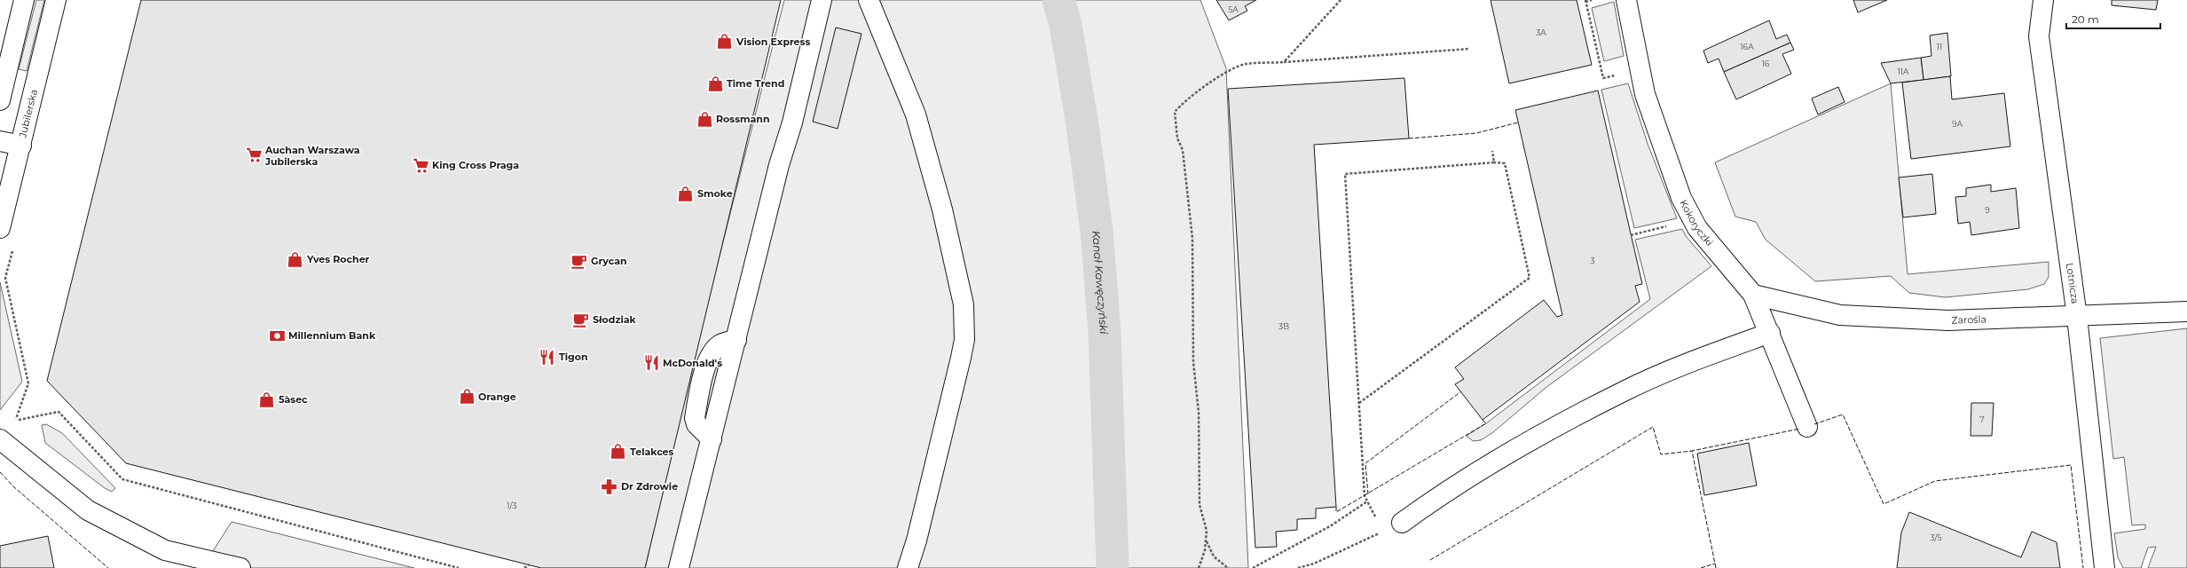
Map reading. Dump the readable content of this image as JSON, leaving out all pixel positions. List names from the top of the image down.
{
  "streets": {
    "street": [
      "Jubilerska",
      "Kokoryczki",
      "Lotnicza",
      "Zarośla"
    ]
  },
  "crossings": [
    ["Kokoryczki", "Zarośla"],
    ["Lotnicza", "Zarośla"]
  ],
  "water": ["Kanał Kawęczyński"],
  "places": {
    "shop": [
      "Vision Express",
      "Time Trend",
      "Rossmann",
      "Smoke",
      "Yves Rocher",
      "Orange",
      "5àsec",
      "Telakces"
    ],
    "supermarket": ["Auchan Warszawa Jubilerska", "King Cross Praga"],
    "cafe": ["Grycan", "Słodziak"],
    "bank": ["Millennium Bank"],
    "restaurant": ["Tigon", "McDonald's"],
    "pharmacy": ["Dr Zdrowie"]
  },
  "house_numbers": [
    "5A",
    "3A",
    "16A",
    "11",
    "16",
    "11A",
    "9A",
    "9",
    "3",
    "3B",
    "7",
    "1/3",
    "3/5"
  ],
  "scale_bar": "20 m"
}
